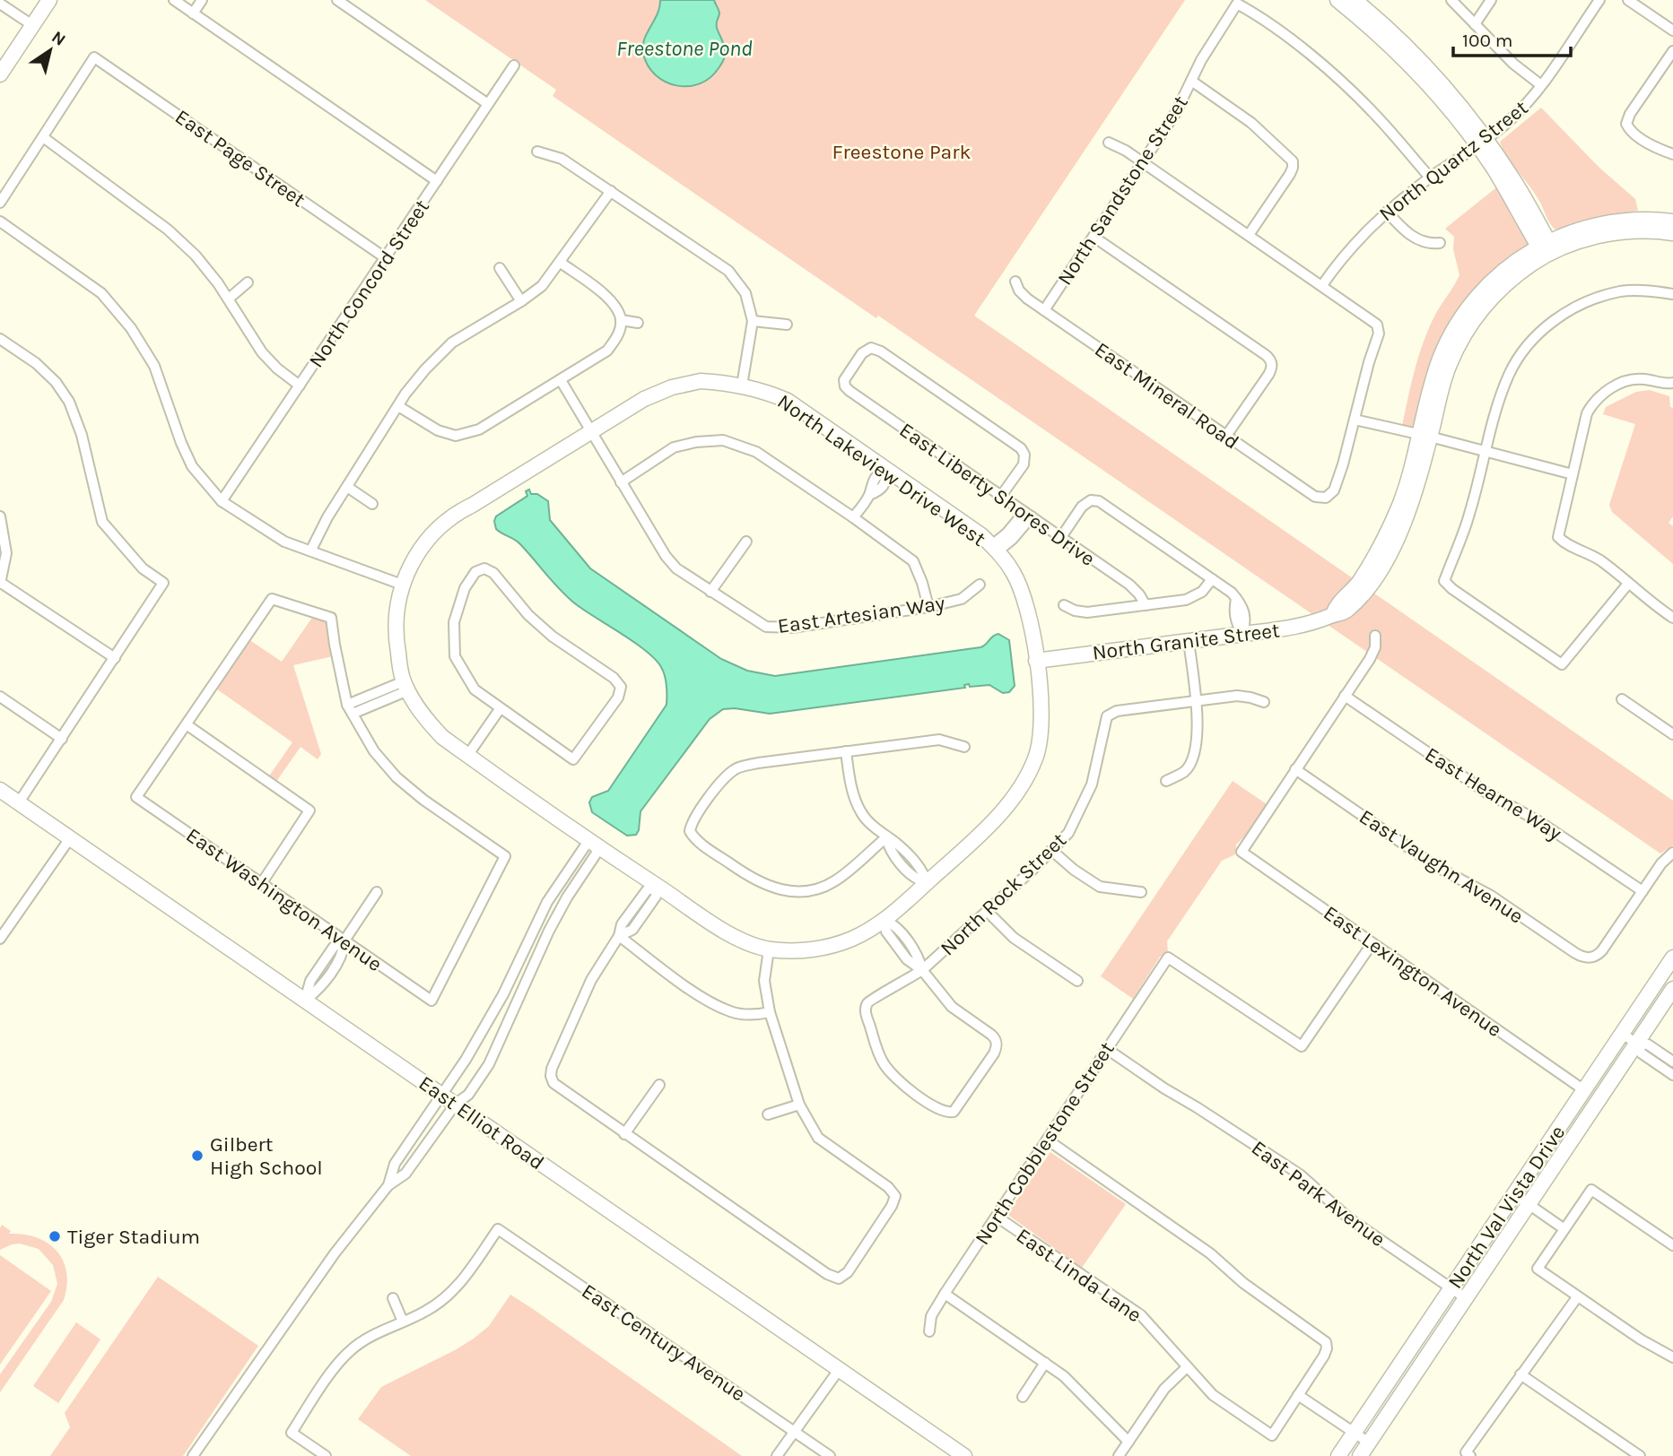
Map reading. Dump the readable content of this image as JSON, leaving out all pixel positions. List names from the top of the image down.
{
  "streets": {
    "street": [
      "East Page Street",
      "North Quartz Street",
      "North Sandstone Street",
      "North Concord Street",
      "East Mineral Road",
      "North Lakeview Drive West",
      "East Liberty Shores Drive",
      "East Artesian Way",
      "North Granite Street",
      "East Hearne Way",
      "East Vaughn Avenue",
      "North Rock Street",
      "East Washington Avenue",
      "East Lexington Avenue",
      "East Elliot Road",
      "North Cobblestone Street",
      "East Park Avenue",
      "North Val Vista Drive",
      "East Linda Lane",
      "East Century Avenue"
    ]
  },
  "crossings": [
    ["East Page Street", "North Concord Street"],
    ["North Quartz Street", "North Sandstone Street"],
    ["North Sandstone Street", "East Mineral Road"],
    ["North Lakeview Drive West", "East Artesian Way"],
    ["North Lakeview Drive West", "North Granite Street"],
    ["East Hearne Way", "East Vaughn Avenue"],
    ["East Vaughn Avenue", "East Lexington Avenue"],
    ["East Lexington Avenue", "North Cobblestone Street"],
    ["East Lexington Avenue", "North Val Vista Drive"],
    ["North Cobblestone Street", "East Park Avenue"],
    ["North Cobblestone Street", "East Linda Lane"],
    ["East Park Avenue", "North Val Vista Drive"]
  ],
  "water": ["Freestone Pond"],
  "parks": ["Freestone Park"],
  "places": ["Gilbert High School", "Tiger Stadium"],
  "scale_bar": "100 m",
  "north": "top right"
}
